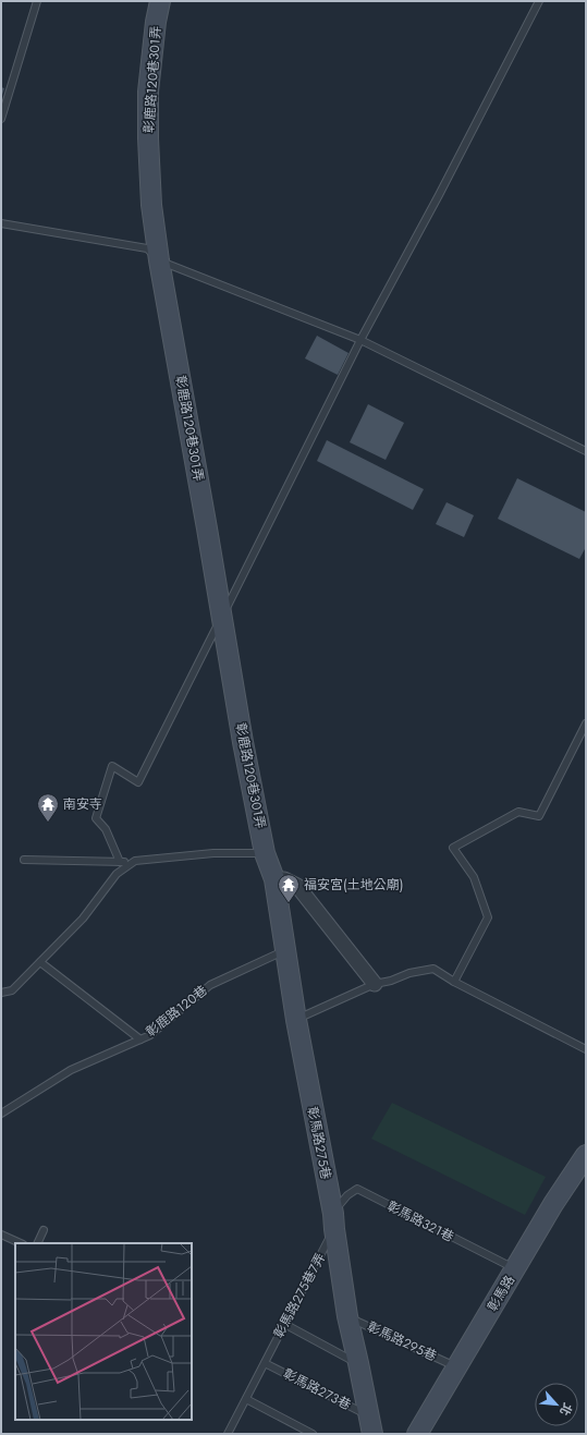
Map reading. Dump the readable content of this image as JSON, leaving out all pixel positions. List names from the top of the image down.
{
  "streets": {
    "street": ["彰鹿路120巷301弄", "彰馬路275巷", "彰馬路"],
    "lane": [
      "彰鹿路120巷",
      "彰馬路321巷",
      "彰馬路275巷7弄",
      "彰馬路295巷",
      "彰馬路273巷"
    ]
  },
  "crossings": [
    ["彰鹿路120巷301弄", "彰馬路275巷"],
    ["彰鹿路120巷", "彰馬路275巷"],
    ["彰馬路275巷", "彰馬路321巷"],
    ["彰馬路275巷", "彰馬路275巷7弄"],
    ["彰馬路275巷", "彰馬路295巷"],
    ["彰馬路275巷", "彰馬路273巷"],
    ["彰馬路321巷", "彰馬路"],
    ["彰馬路321巷", "彰馬路275巷7弄"],
    ["彰馬路", "彰馬路295巷"],
    ["彰馬路275巷7弄", "彰馬路273巷"]
  ],
  "places": {
    "temple": ["南安寺", "福安宮(土地公廟)"]
  },
  "north": "bottom right"
}
